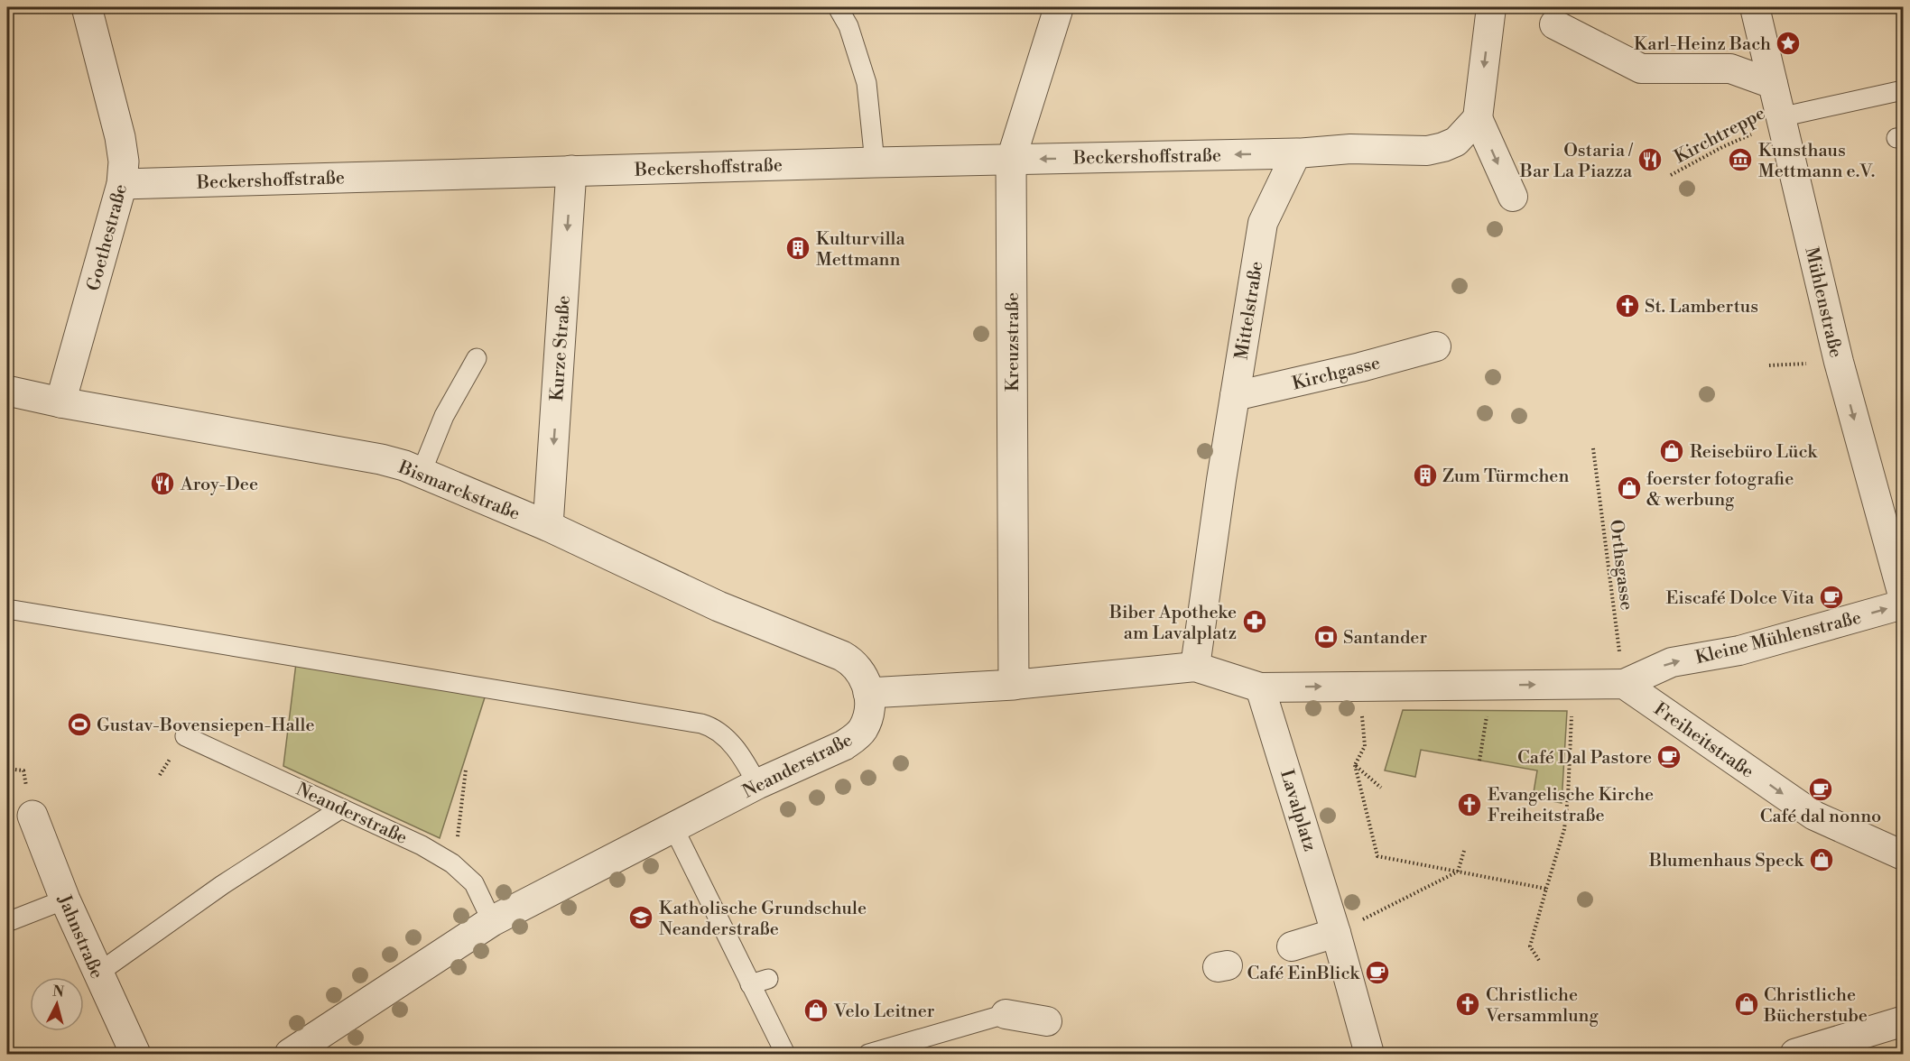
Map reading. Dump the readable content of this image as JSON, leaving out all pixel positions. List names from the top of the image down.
{
  "streets": {
    "street": [
      "Beckershoffstraße",
      "Goethestraße",
      "Mühlenstraße",
      "Mittelstraße",
      "Kreuzstraße",
      "Kurze Straße",
      "Kirchgasse",
      "Bismarckstraße",
      "Kleine Mühlenstraße",
      "Freiheitstraße",
      "Neanderstraße",
      "Lavalplatz",
      "Jahnstraße"
    ],
    "path": ["Kirchtreppe", "Orthsgasse"]
  },
  "crossings": [
    ["Kirchtreppe", "Mühlenstraße"],
    ["Beckershoffstraße", "Goethestraße"],
    ["Beckershoffstraße", "Mittelstraße"],
    ["Beckershoffstraße", "Kreuzstraße"],
    ["Beckershoffstraße", "Kurze Straße"],
    ["Goethestraße", "Bismarckstraße"],
    ["Mittelstraße", "Kirchgasse"],
    ["Kurze Straße", "Bismarckstraße"],
    ["Bismarckstraße", "Neanderstraße"],
    ["Orthsgasse", "Kleine Mühlenstraße"],
    ["Orthsgasse", "Freiheitstraße"],
    ["Kleine Mühlenstraße", "Freiheitstraße"]
  ],
  "one_way": [
    "Mühlenstraße",
    "Kurze Straße",
    "Kleine Mühlenstraße",
    "Freiheitstraße"
  ],
  "places": {
    "place": ["Karl-Heinz Bach"],
    "restaurant": ["Ostaria / Bar La Piazza", "Aroy-Dee"],
    "museum": ["Kunsthaus Mettmann e.V."],
    "building": ["Kulturvilla Mettmann", "Zum Türmchen"],
    "church": ["St. Lambertus", "Evangelische Kirche Freiheitstraße", "Christliche Versammlung"],
    "shop": [
      "Reisebüro Lück",
      "foerster fotografie & werbung",
      "Blumenhaus Speck",
      "Christliche Bücherstube",
      "Velo Leitner"
    ],
    "cafe": [
      "Eiscafé Dolce Vita",
      "Café Dal Pastore",
      "Café dal nonno",
      "Café EinBlick"
    ],
    "pharmacy": ["Biber Apotheke am Lavalplatz"],
    "bank": ["Santander"],
    "sports": ["Gustav-Bovensiepen-Halle"],
    "school or university": ["Katholische Grundschule Neanderstraße"]
  },
  "north": "top"
}
